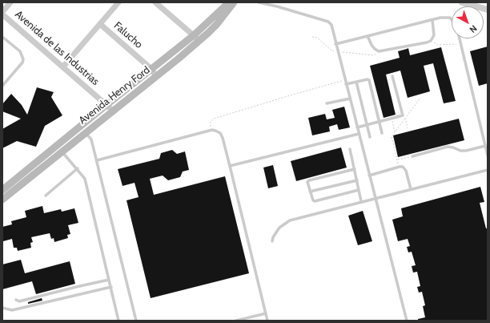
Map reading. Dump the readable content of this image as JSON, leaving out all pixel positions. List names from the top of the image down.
{
  "streets": {
    "main road": ["Avenida Henry Ford"],
    "street": ["Falucho", "Avenida de las Industrias"]
  },
  "crossings": [
    ["Falucho", "Avenida Henry Ford"],
    ["Avenida de las Industrias", "Avenida Henry Ford"]
  ],
  "north": "bottom right"
}
